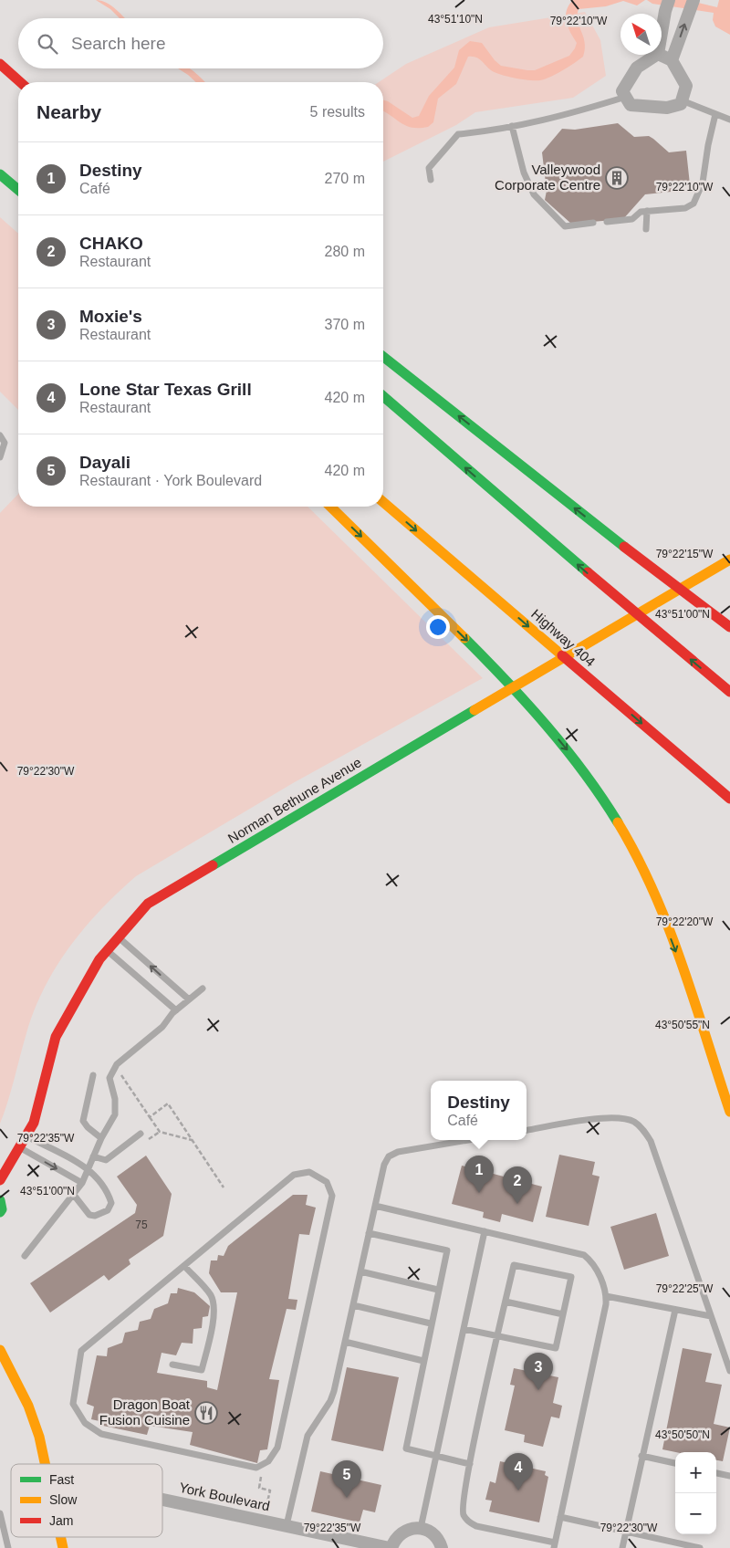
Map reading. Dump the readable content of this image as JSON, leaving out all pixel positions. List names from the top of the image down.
{
  "streets": {
    "main road": ["Highway 404", "Norman Bethune Avenue"],
    "street": ["York Boulevard"]
  },
  "places": {
    "building": ["Valleywood Corporate Centre"],
    "restaurant": ["Dragon Boat Fusion Cuisine"]
  },
  "house_numbers": ["75"],
  "legend": ["Fast", "Slow", "Jam"],
  "north": "top left",
  "page": {
    "search": "Search here",
    "heading": ["Nearby", "5 results"],
    "list": [
      {
        "mark": "1",
        "name": "Destiny",
        "note": "Café",
        "value": "270 m"
      },
      {
        "mark": "2",
        "name": "CHAKO",
        "note": "Restaurant",
        "value": "280 m"
      },
      {
        "mark": "3",
        "name": "Moxie's",
        "note": "Restaurant",
        "value": "370 m"
      },
      {
        "mark": "4",
        "name": "Lone Star Texas Grill",
        "note": "Restaurant",
        "value": "420 m"
      },
      {
        "mark": "5",
        "name": "Dayali",
        "note": "Restaurant · York Boulevard",
        "value": "420 m"
      }
    ],
    "popup": ["Destiny", "Café"],
    "pins": [
      "1",
      "2",
      "3",
      "4",
      "5"
    ],
    "map_buttons": ["+", "−"]
  },
  "coordinates": [
    "43°51'10\"N",
    "79°22'10\"W",
    "79°22'15\"W",
    "43°51'00\"N",
    "79°22'30\"W",
    "79°22'20\"W",
    "43°50'55\"N",
    "79°22'35\"W",
    "79°22'25\"W",
    "43°50'50\"N"
  ]
}
